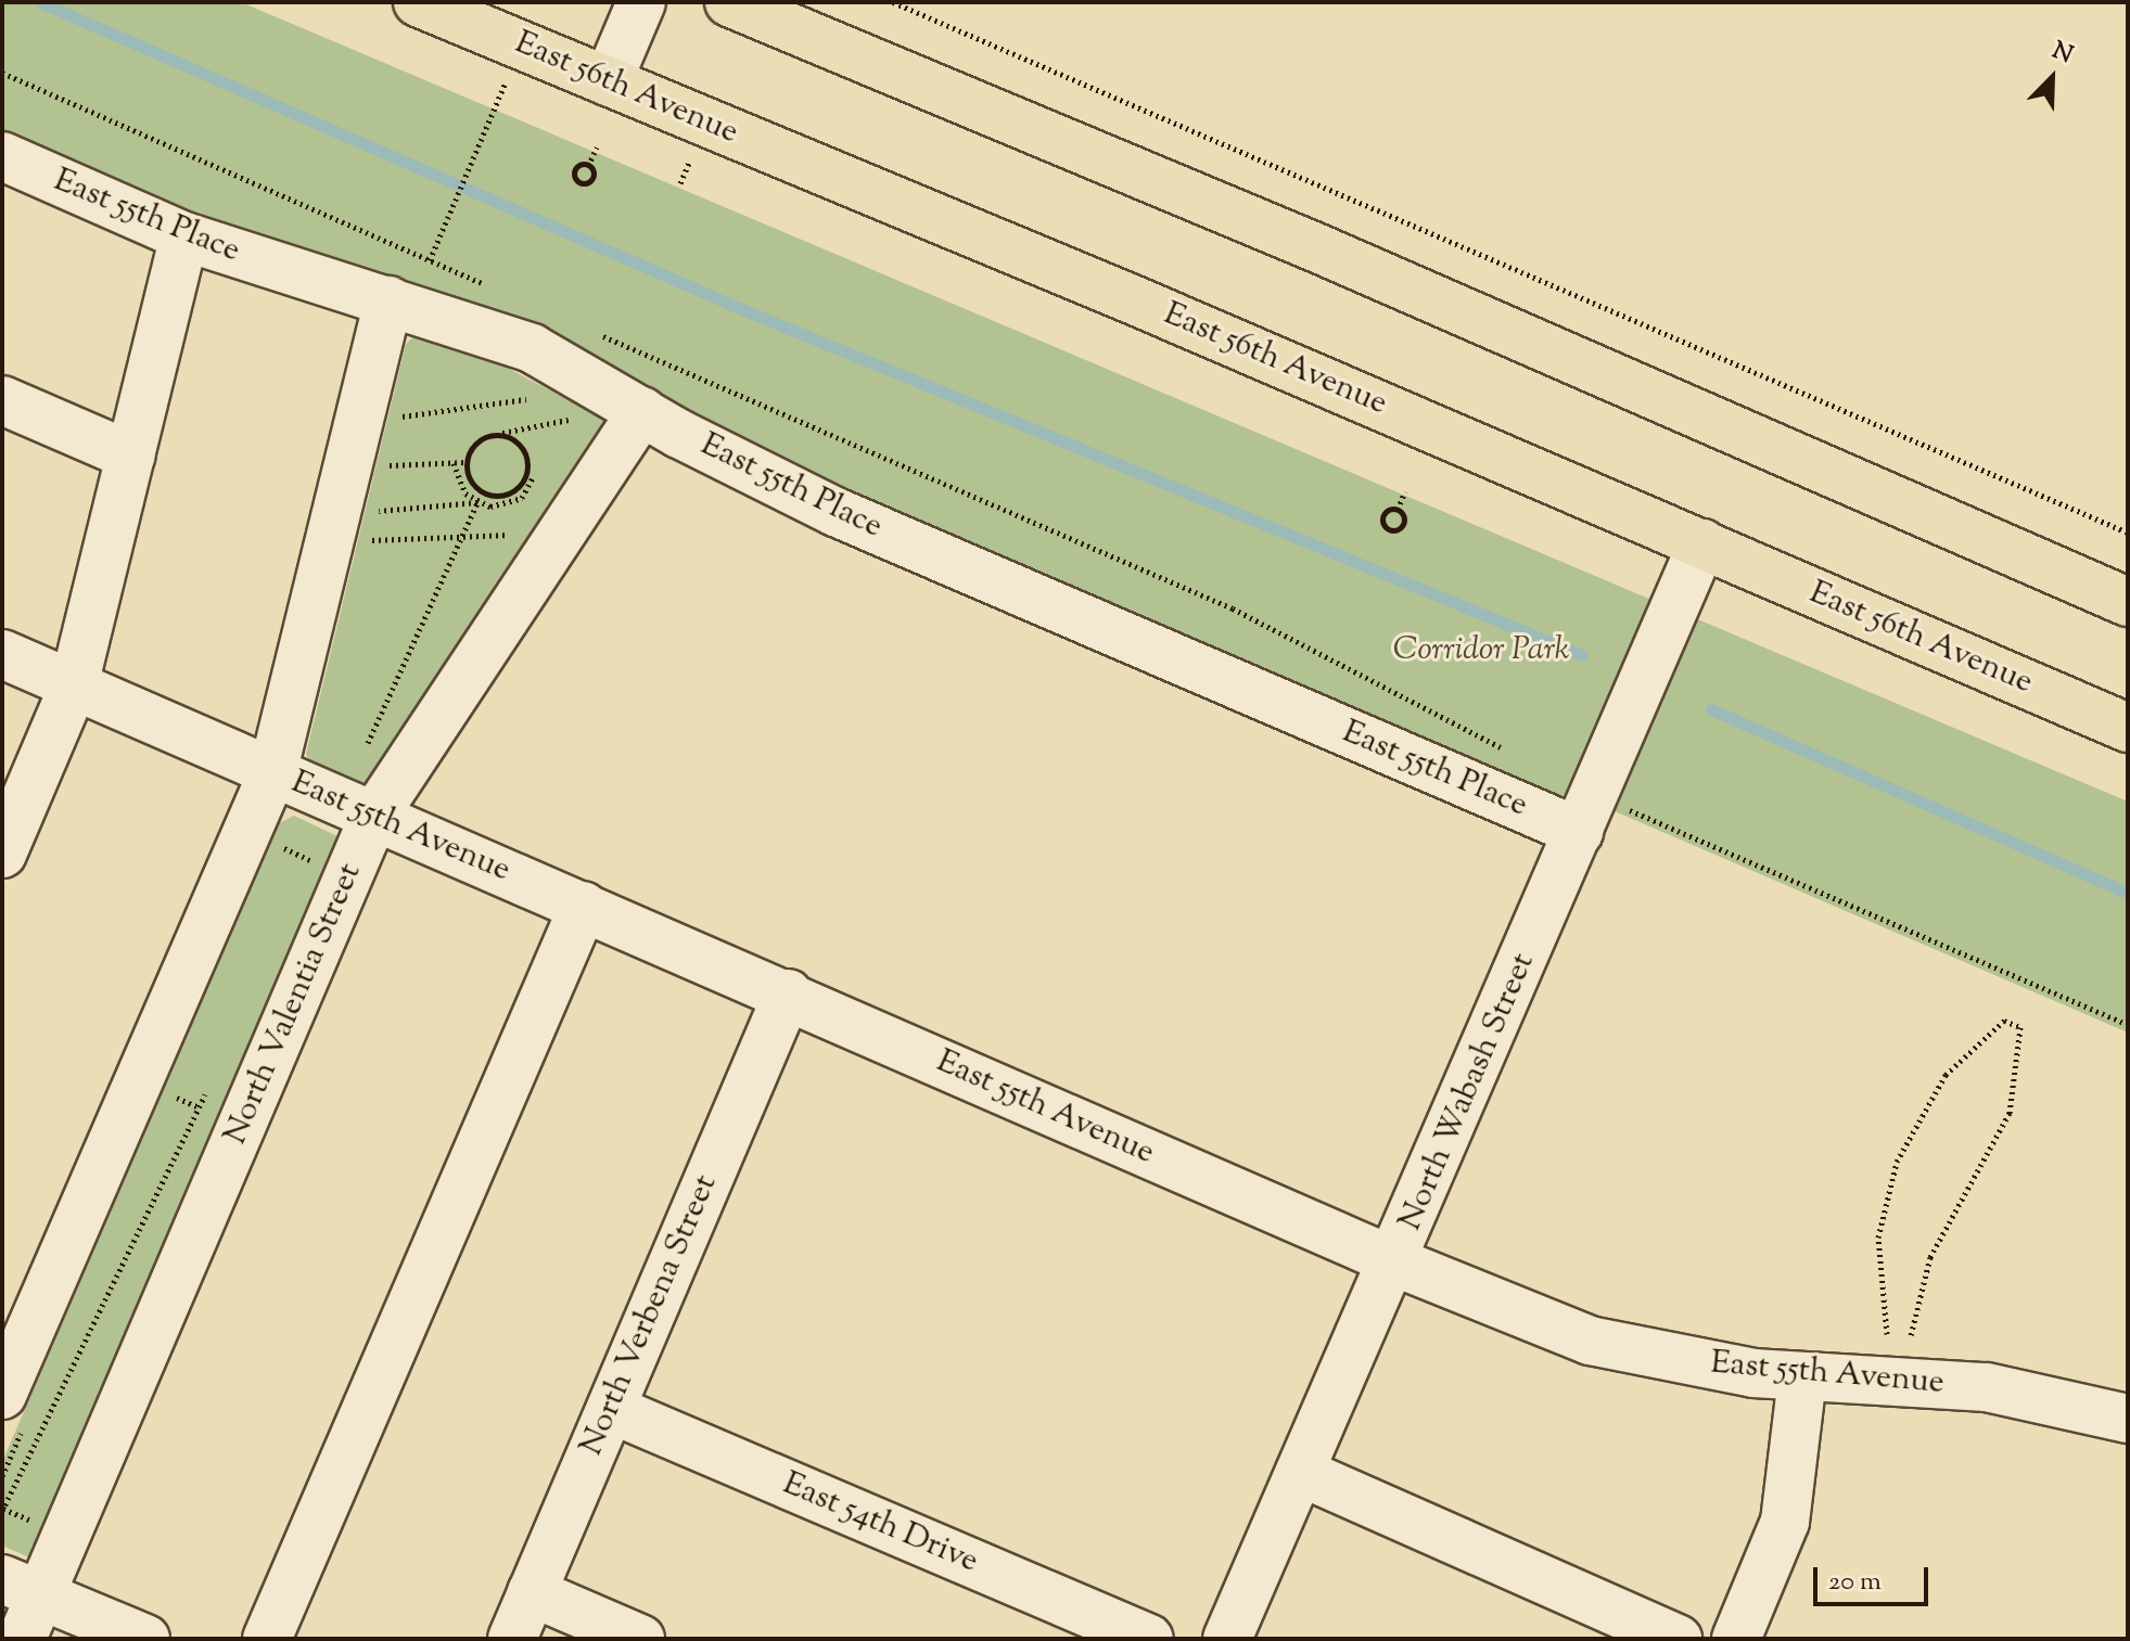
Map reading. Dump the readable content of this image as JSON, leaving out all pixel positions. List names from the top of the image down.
{
  "streets": {
    "main road": ["East 56th Avenue"],
    "street": [
      "East 55th Place",
      "East 55th Avenue",
      "North Valentia Street",
      "North Wabash Street",
      "North Verbena Street",
      "East 54th Drive"
    ]
  },
  "crossings": [
    ["East 56th Avenue", "North Wabash Street"],
    ["East 55th Place", "North Valentia Street"],
    ["East 55th Place", "North Wabash Street"],
    ["East 55th Avenue", "North Valentia Street"],
    ["East 55th Avenue", "North Wabash Street"],
    ["East 55th Avenue", "North Verbena Street"],
    ["North Verbena Street", "East 54th Drive"]
  ],
  "parks": ["Corridor Park"],
  "scale_bar": "20 m",
  "north": "top right"
}
